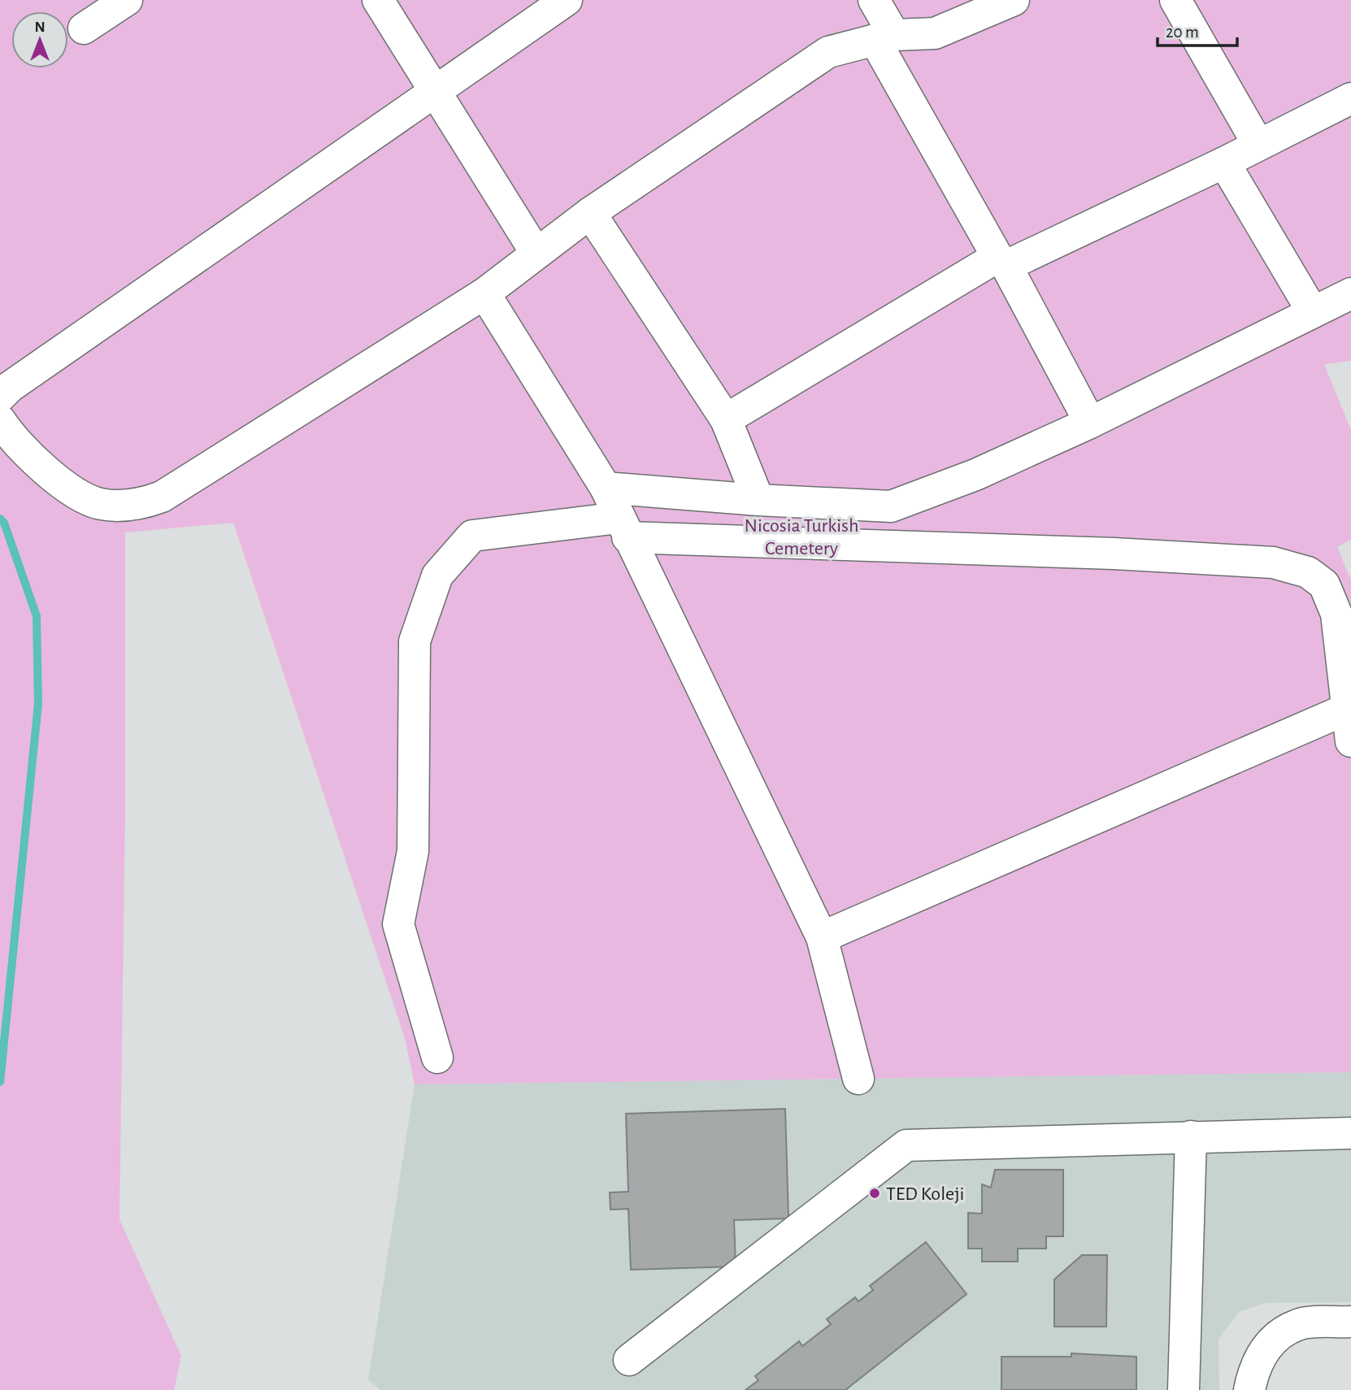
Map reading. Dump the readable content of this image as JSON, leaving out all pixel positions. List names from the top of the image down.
{
  "parks": ["Nicosia Turkish Cemetery"],
  "places": ["TED Koleji"],
  "scale_bar": "20 m",
  "north": "top"
}
